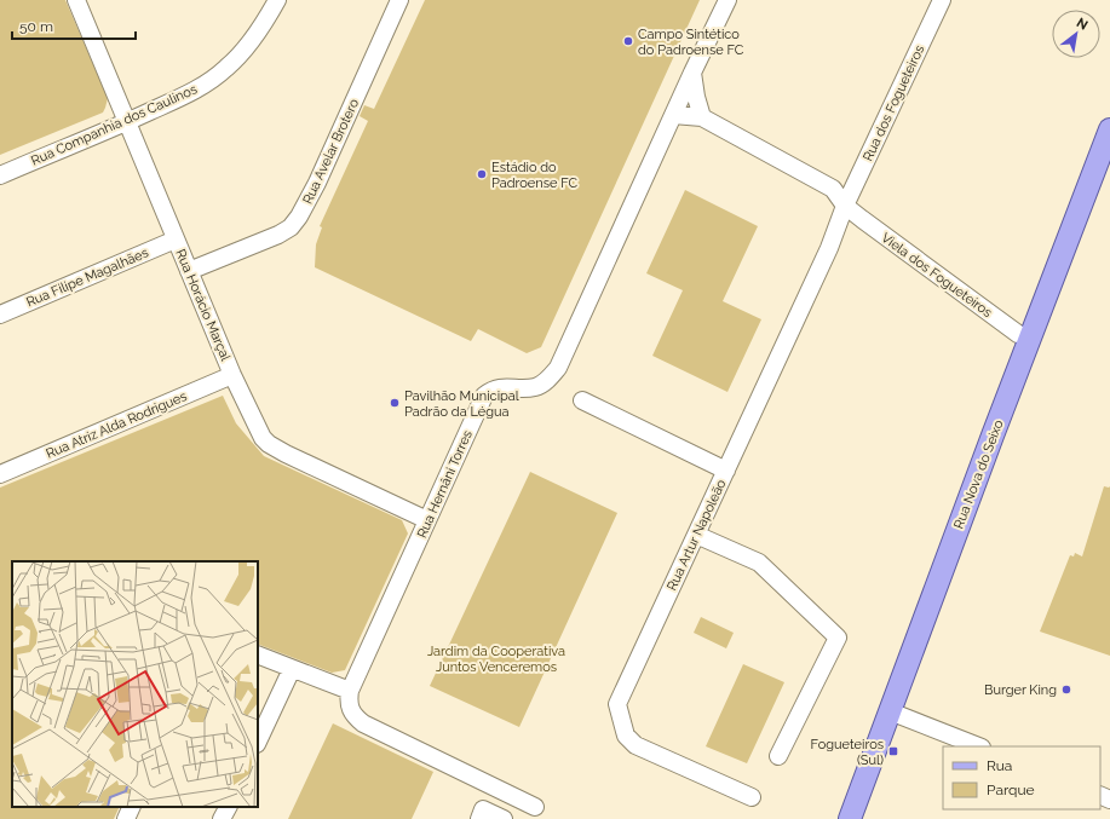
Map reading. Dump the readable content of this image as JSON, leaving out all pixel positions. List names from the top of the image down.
{
  "streets": {
    "main road": ["Rua Nova do Seixo"],
    "street": [
      "Rua dos Fogueteiros",
      "Rua Companhia dos Caulinos",
      "Rua Avelar Brotero",
      "Viela dos Fogueteiros",
      "Rua Filipe Magalhães",
      "Rua Horácio Marçal",
      "Rua Atriz Alda Rodrigues",
      "Rua Hernâni Torres",
      "Rua Artur Napoleão"
    ]
  },
  "crossings": [
    ["Rua dos Fogueteiros", "Viela dos Fogueteiros"],
    ["Rua dos Fogueteiros", "Rua Artur Napoleão"],
    ["Rua Companhia dos Caulinos", "Rua Horácio Marçal"],
    ["Rua Avelar Brotero", "Rua Horácio Marçal"],
    ["Viela dos Fogueteiros", "Rua Nova do Seixo"],
    ["Viela dos Fogueteiros", "Rua Artur Napoleão"],
    ["Rua Filipe Magalhães", "Rua Horácio Marçal"],
    ["Rua Horácio Marçal", "Rua Atriz Alda Rodrigues"],
    ["Rua Horácio Marçal", "Rua Hernâni Torres"]
  ],
  "parks": ["Jardim da Cooperativa Juntos Venceremos"],
  "places": {
    "other": [
      "Campo Sintético do Padroense FC",
      "Estádio do Padroense FC",
      "Pavilhão Municipal Padrão da Légua",
      "Burger King"
    ],
    "transit": ["Fogueteiros (Sul)"]
  },
  "legend": ["Rua", "Parque"],
  "scale_bar": "50 m",
  "north": "top right"
}
